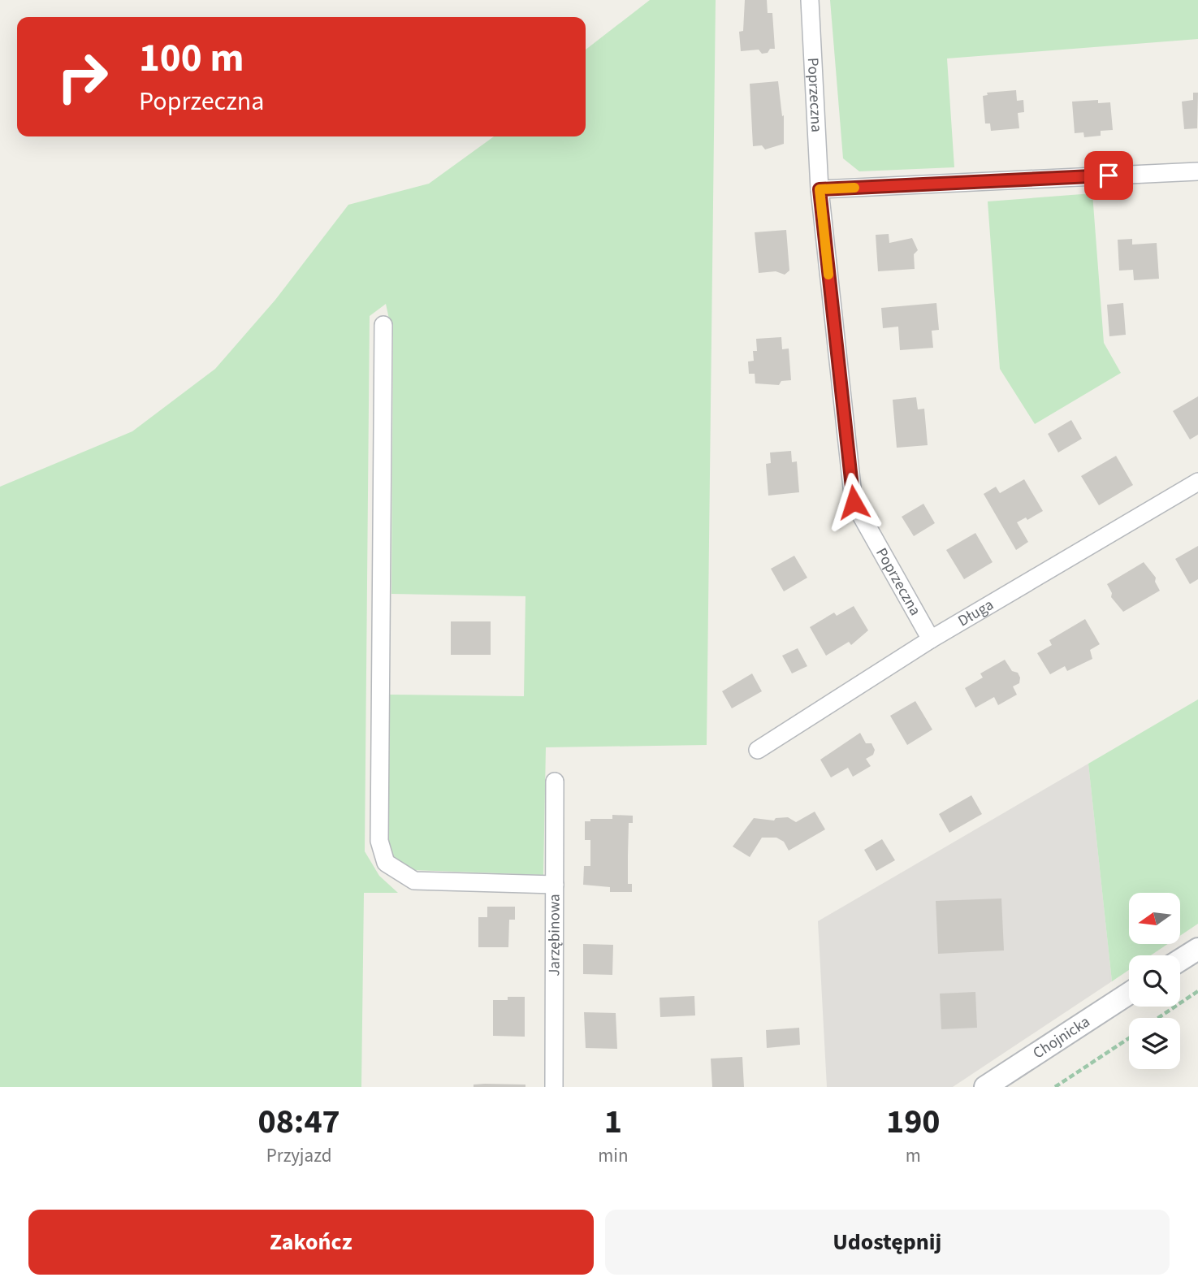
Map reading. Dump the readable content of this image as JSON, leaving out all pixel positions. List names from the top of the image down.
{
  "streets": {
    "street": [
      "Poprzeczna",
      "Długa",
      "Jarzębinowa",
      "Chojnicka"
    ]
  },
  "crossings": [
    ["Poprzeczna", "Długa"]
  ],
  "north": "left",
  "page": {
    "turn": ["100 m", "Poprzeczna"],
    "eta": [
      "08:47",
      "Przyjazd",
      "1",
      "min",
      "190",
      "m"
    ],
    "buttons": ["Zakończ", "Udostępnij"]
  }
}
